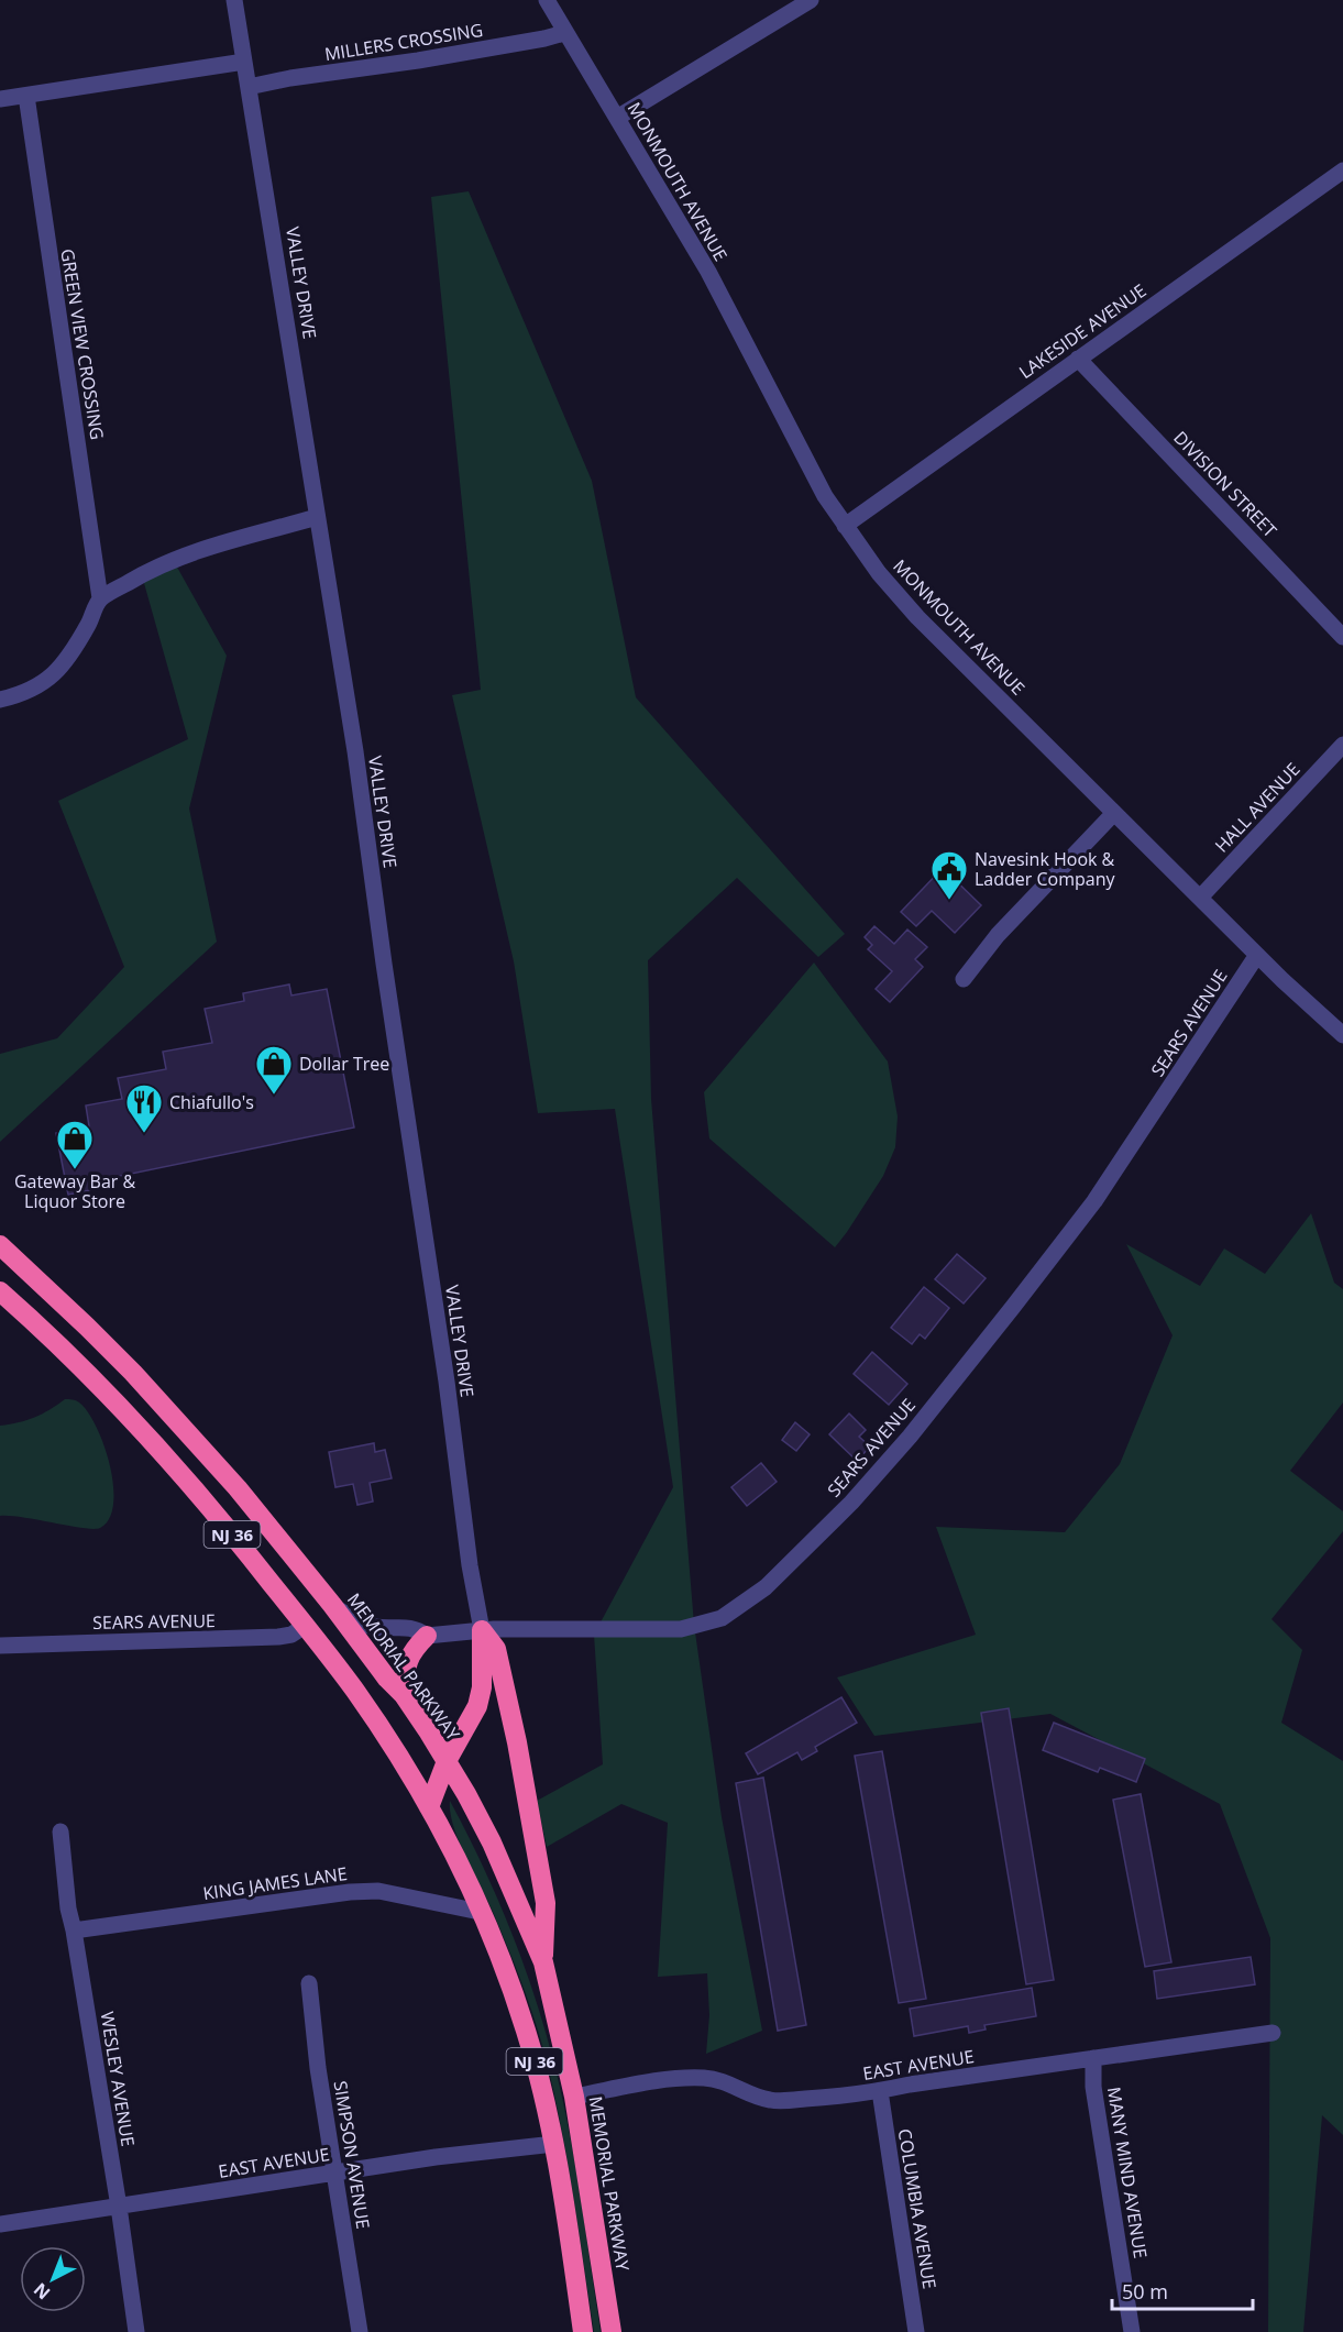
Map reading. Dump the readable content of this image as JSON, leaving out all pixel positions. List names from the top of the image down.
{
  "streets": {
    "highway": ["NJ 36", "MEMORIAL PARKWAY"],
    "street": [
      "MILLERS CROSSING",
      "MONMOUTH AVENUE",
      "VALLEY DRIVE",
      "LAKESIDE AVENUE",
      "GREEN VIEW CROSSING",
      "DIVISION STREET",
      "HALL AVENUE",
      "SEARS AVENUE",
      "KING JAMES LANE",
      "EAST AVENUE",
      "WESLEY AVENUE",
      "SIMPSON AVENUE",
      "MANY MIND AVENUE",
      "COLUMBIA AVENUE"
    ]
  },
  "crossings": [
    ["MILLERS CROSSING", "MONMOUTH AVENUE"],
    ["MILLERS CROSSING", "VALLEY DRIVE"],
    ["MONMOUTH AVENUE", "LAKESIDE AVENUE"],
    ["MONMOUTH AVENUE", "HALL AVENUE"],
    ["MONMOUTH AVENUE", "SEARS AVENUE"],
    ["VALLEY DRIVE", "SEARS AVENUE"],
    ["LAKESIDE AVENUE", "DIVISION STREET"],
    ["SEARS AVENUE", "NJ 36"],
    ["SEARS AVENUE", "MEMORIAL PARKWAY"],
    ["NJ 36", "KING JAMES LANE"],
    ["NJ 36", "EAST AVENUE"],
    ["MEMORIAL PARKWAY", "EAST AVENUE"],
    ["KING JAMES LANE", "WESLEY AVENUE"],
    ["EAST AVENUE", "WESLEY AVENUE"],
    ["EAST AVENUE", "SIMPSON AVENUE"],
    ["EAST AVENUE", "MANY MIND AVENUE"],
    ["EAST AVENUE", "COLUMBIA AVENUE"]
  ],
  "places": {
    "public building": ["Navesink Hook & Ladder Company"],
    "shop": ["Dollar Tree", "Gateway Bar & Liquor Store"],
    "restaurant": ["Chiafullo's"]
  },
  "scale_bar": "50 m",
  "north": "bottom left"
}
